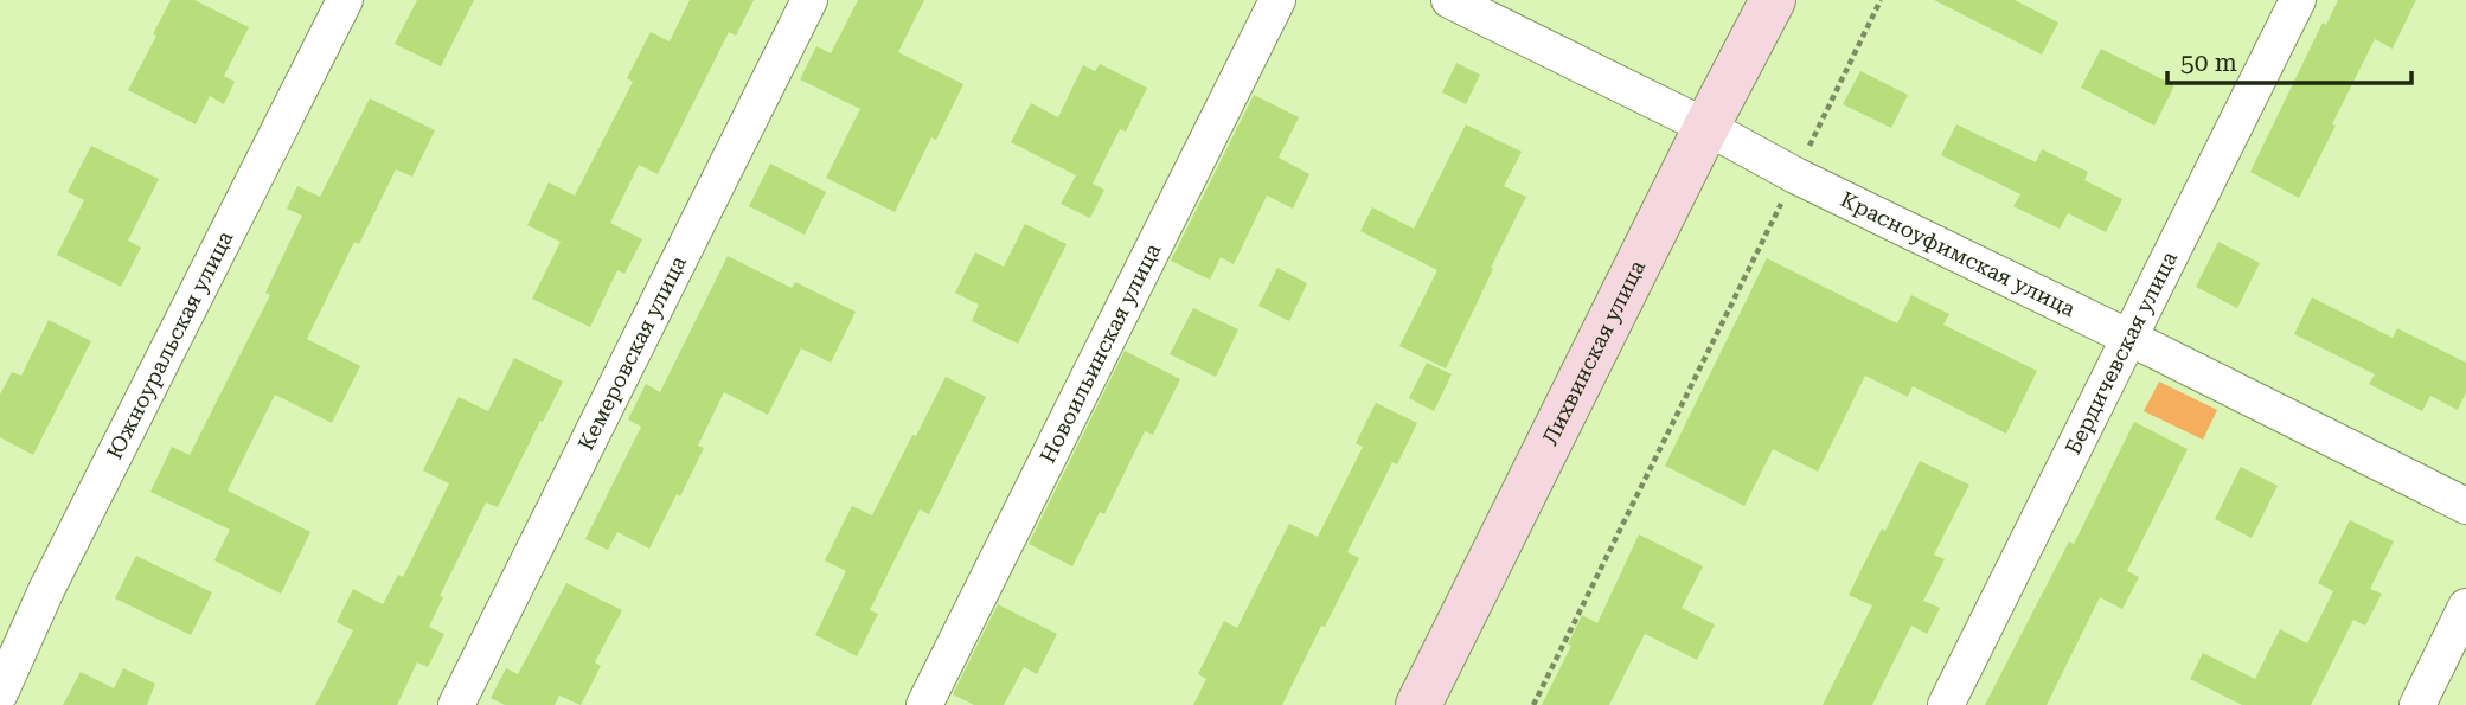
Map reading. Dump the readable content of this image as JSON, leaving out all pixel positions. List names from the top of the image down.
{
  "streets": {
    "main road": ["Лихвинская улица"],
    "street": [
      "Красноуфимская улица",
      "Южноуральская улица",
      "Кемеровская улица",
      "Новоильинская улица",
      "Бердичевская улица"
    ]
  },
  "crossings": [
    ["Красноуфимская улица", "Лихвинская улица"],
    ["Красноуфимская улица", "Бердичевская улица"]
  ],
  "scale_bar": "50 m"
}
